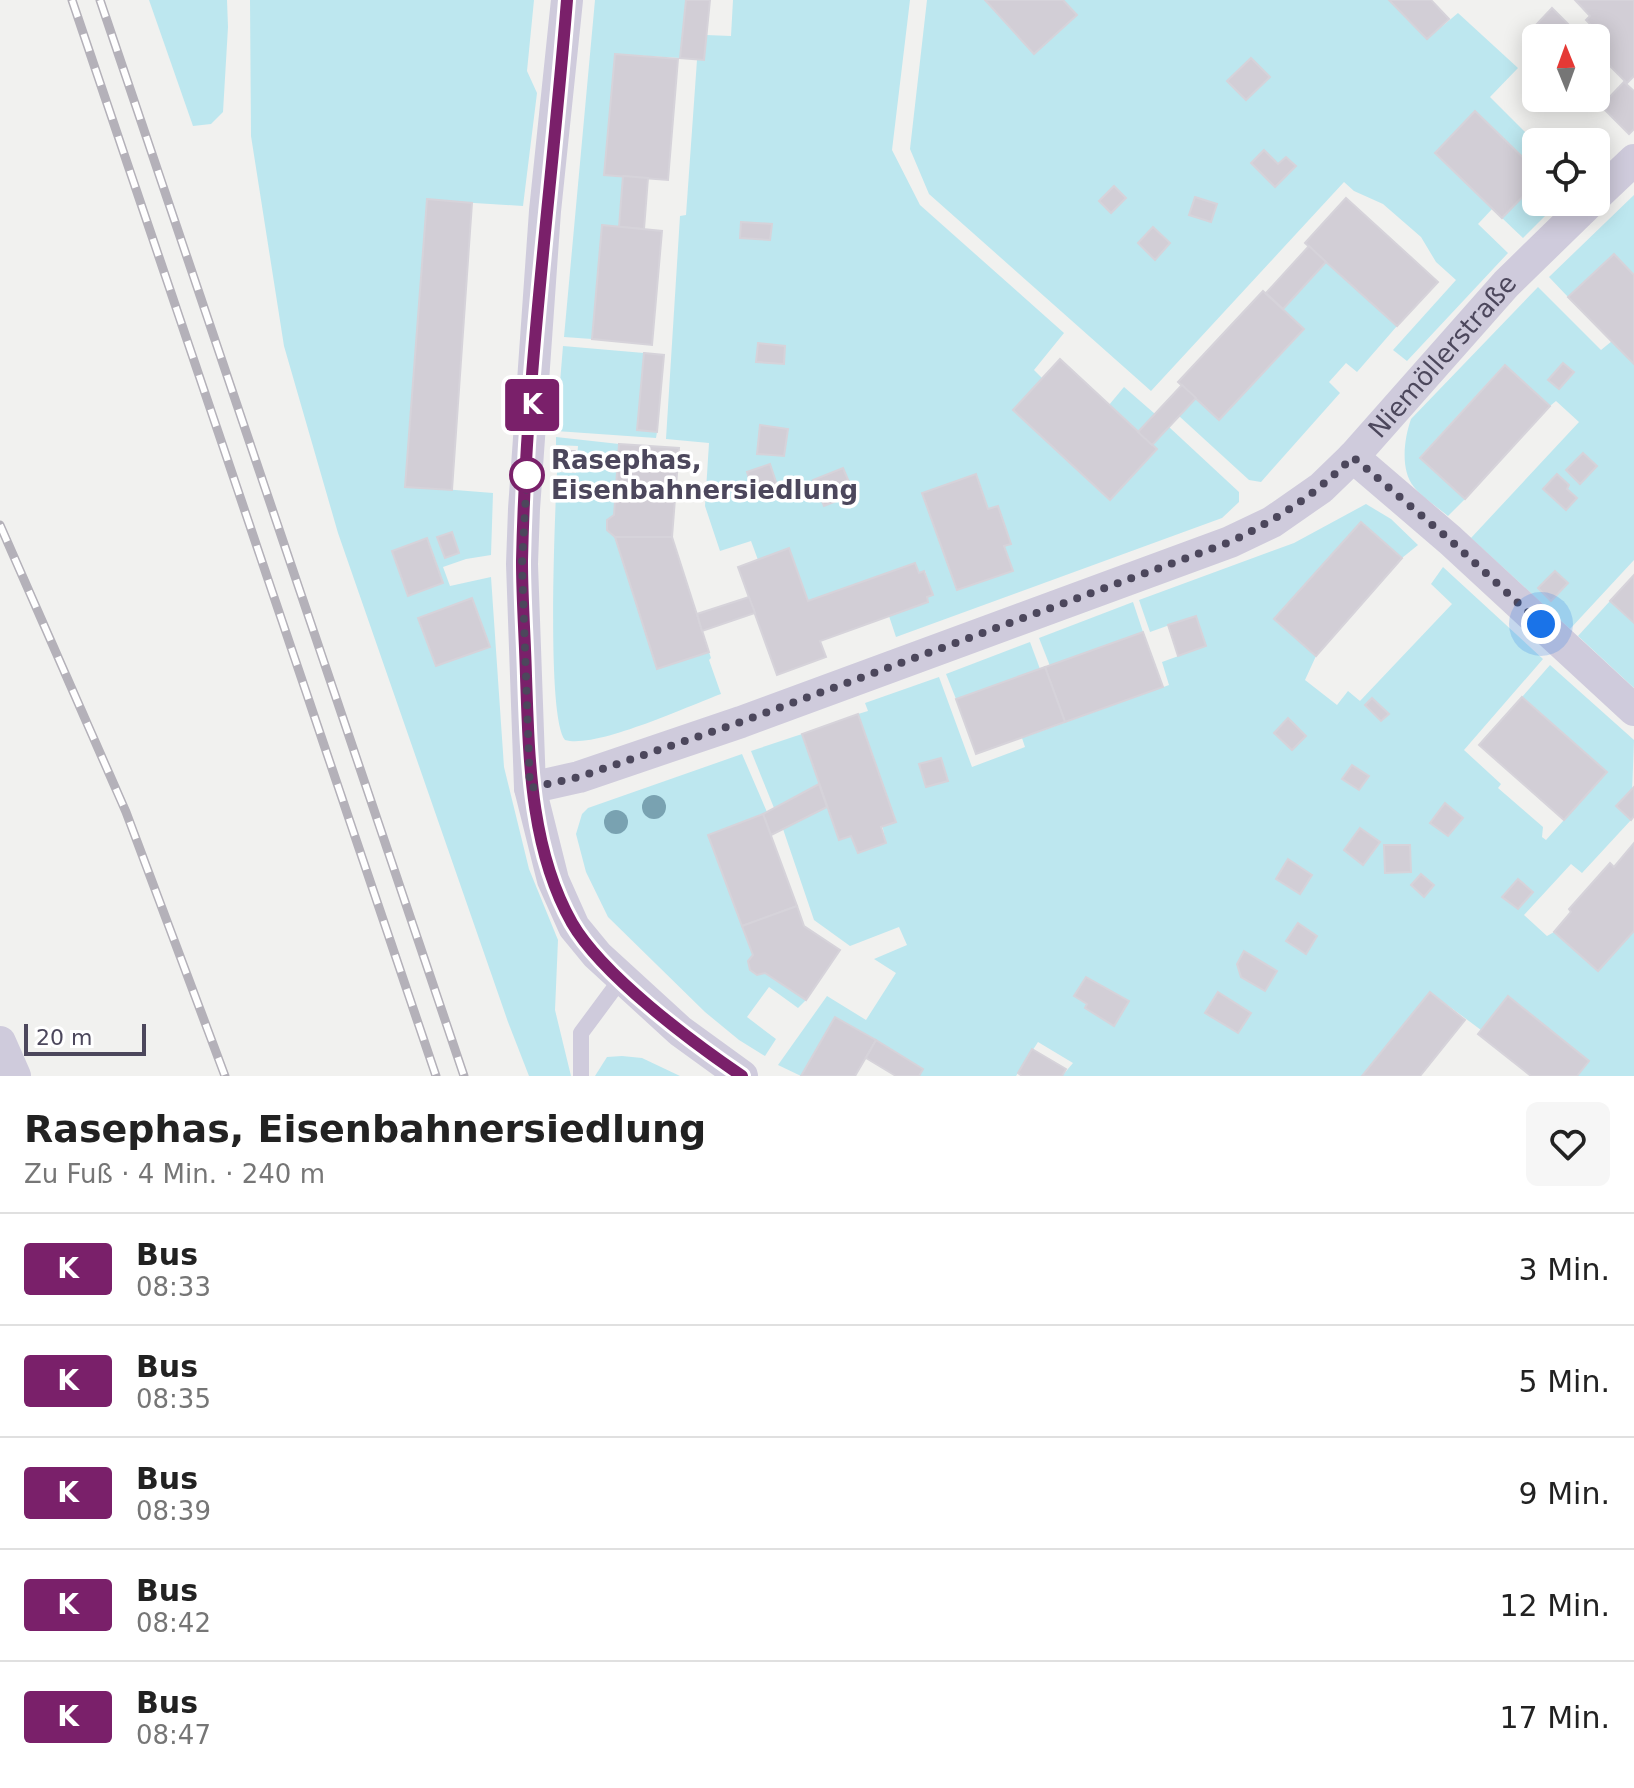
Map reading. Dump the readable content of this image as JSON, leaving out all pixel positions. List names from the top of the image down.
{
  "streets": {
    "street": ["Niemöllerstraße"]
  },
  "places": ["Rasephas, Eisenbahnersiedlung"],
  "lines": ["bus line K"],
  "scale_bar": "20 m",
  "north": "top",
  "page": {
    "on_map": "K",
    "scale": "20 m",
    "heading": ["Rasephas, Eisenbahnersiedlung", "Zu Fuß · 4 Min. · 240 m"],
    "list": [
      {
        "mark": "K",
        "name": "Bus",
        "note": "08:33",
        "value": "3 Min."
      },
      {
        "mark": "K",
        "name": "Bus",
        "note": "08:35",
        "value": "5 Min."
      },
      {
        "mark": "K",
        "name": "Bus",
        "note": "08:39",
        "value": "9 Min."
      },
      {
        "mark": "K",
        "name": "Bus",
        "note": "08:42",
        "value": "12 Min."
      },
      {
        "mark": "K",
        "name": "Bus",
        "note": "08:47",
        "value": "17 Min."
      }
    ]
  }
}
